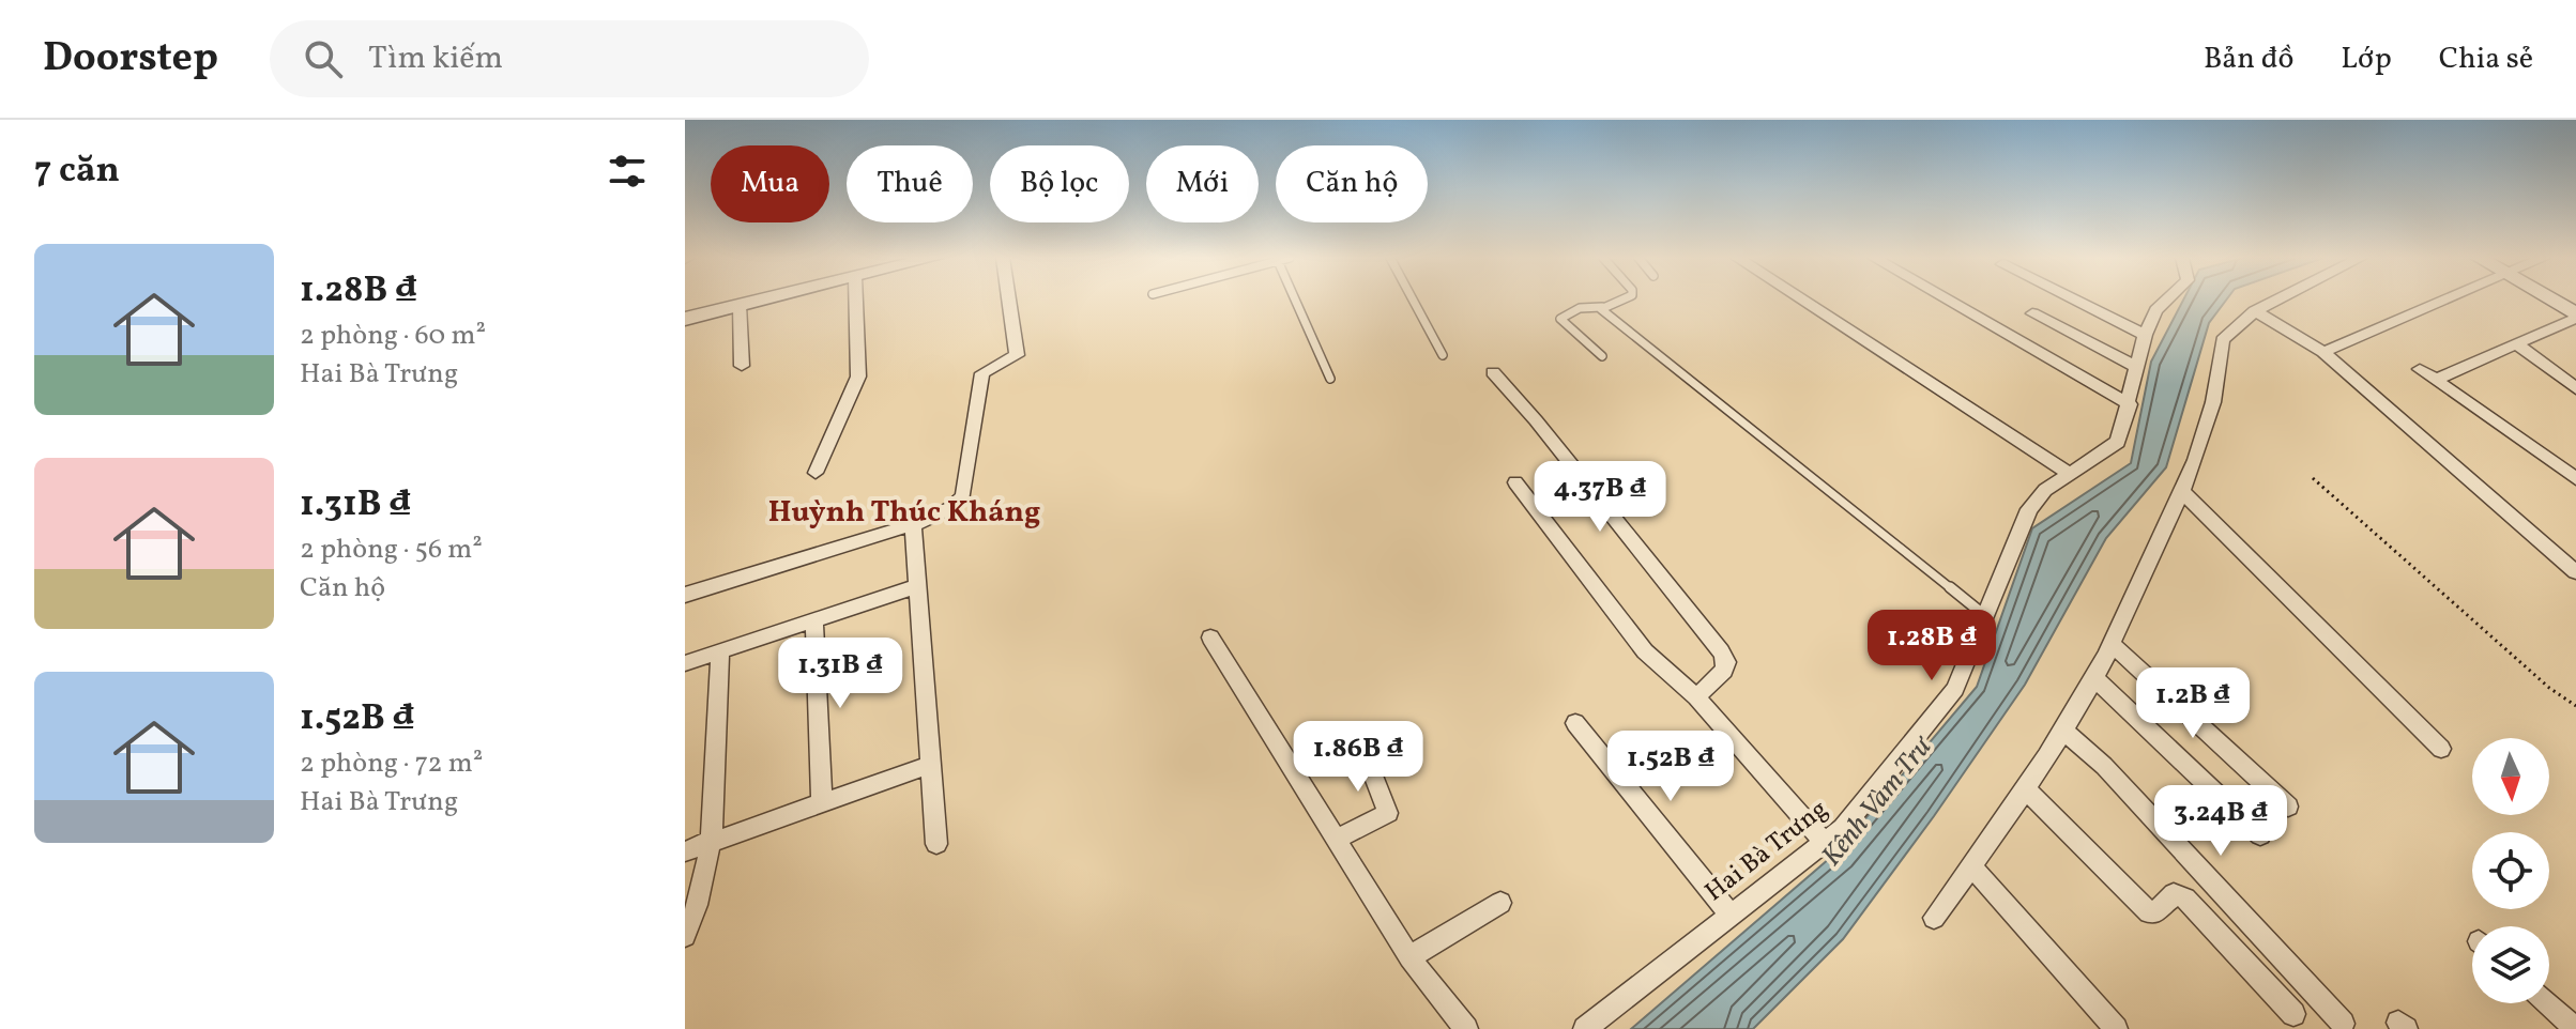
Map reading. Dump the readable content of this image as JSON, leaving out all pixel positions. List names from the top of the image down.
{
  "streets": {
    "street": ["Hai Bà Trưng"]
  },
  "districts": ["Huỳnh Thúc Kháng"],
  "water": ["Kênh Vàm Trư"],
  "north": "bottom",
  "page": {
    "header": "Doorstep",
    "search": "Tìm kiếm",
    "nav": ["Bản đồ", "Lớp", "Chia sẻ"],
    "heading": "7 căn",
    "chip": [
      "Mua",
      "Thuê",
      "Bộ lọc",
      "Mới",
      "Căn hộ"
    ],
    "list": [
      {
        "name": "1.28B ₫",
        "note": "2 phòng · 60 m² · Hai Bà Trưng"
      },
      {
        "name": "1.31B ₫",
        "note": "2 phòng · 56 m² · Căn hộ"
      },
      {
        "name": "1.52B ₫",
        "note": "2 phòng · 72 m² · Hai Bà Trưng"
      }
    ],
    "price": [
      "4.37B ₫",
      "1.28B ₫",
      "1.31B ₫",
      "1.2B ₫",
      "1.86B ₫",
      "1.52B ₫",
      "3.24B ₫"
    ]
  }
}
